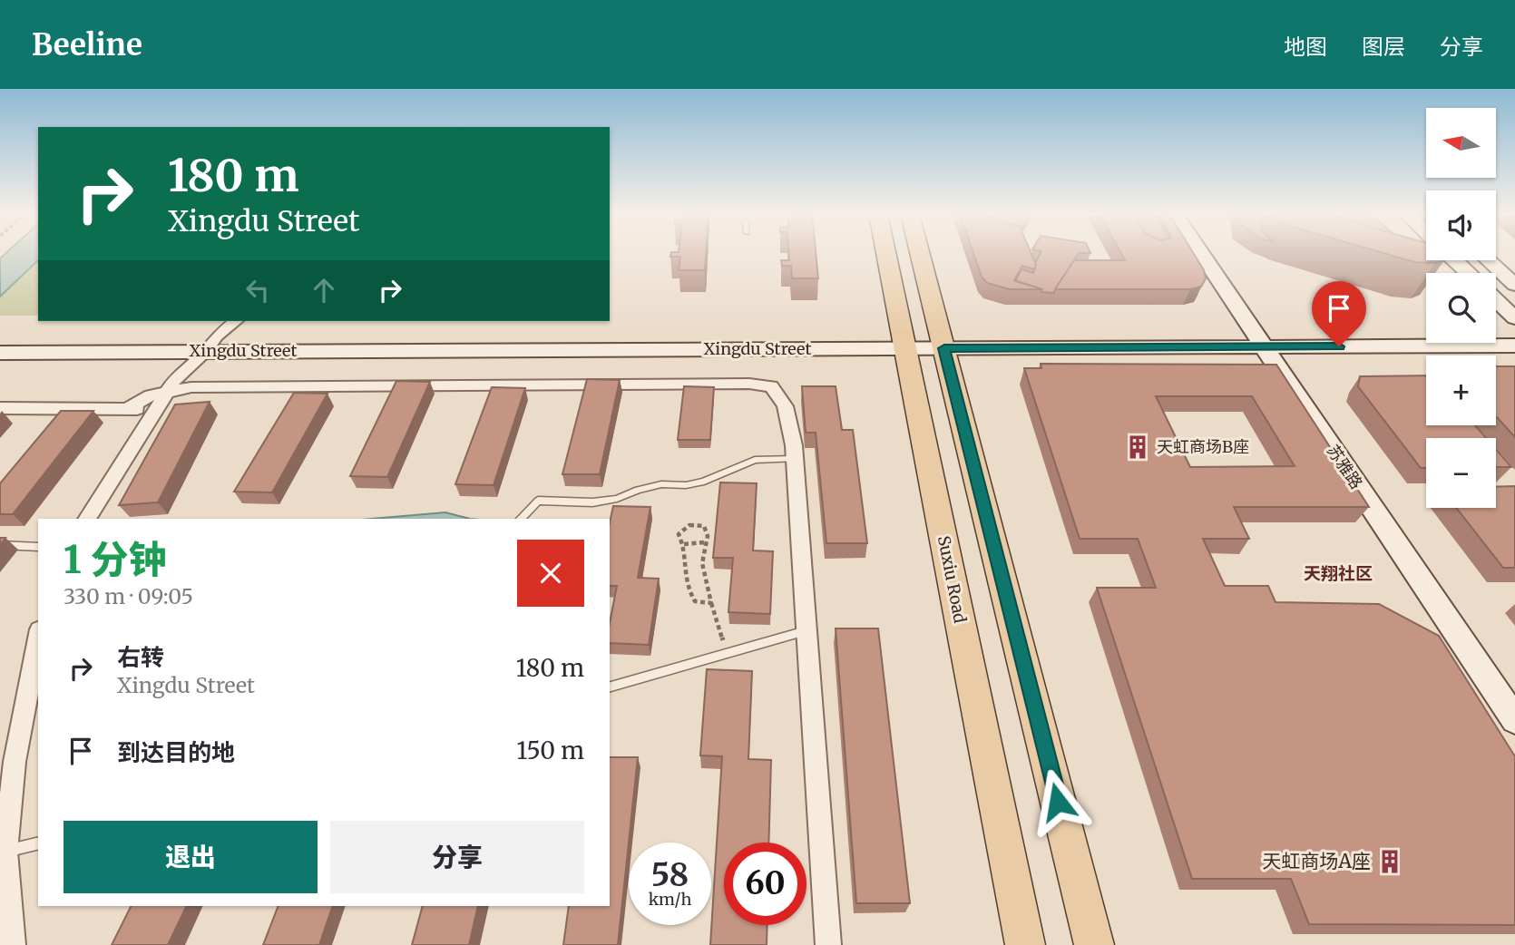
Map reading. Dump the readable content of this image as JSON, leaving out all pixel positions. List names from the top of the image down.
{
  "streets": {
    "main road": ["Xingdu Street", "苏雅路", "Suxiu Road"]
  },
  "crossings": [
    ["Xingdu Street", "苏雅路"],
    ["Xingdu Street", "Suxiu Road"]
  ],
  "districts": ["天翔社区"],
  "places": {
    "building": ["天虹商场B座", "天虹商场A座"]
  },
  "north": "left",
  "page": {
    "header": "Beeline",
    "nav": ["地图", "图层", "分享"],
    "map_buttons": ["+", "−"],
    "turn": ["180 m", "Xingdu Street"],
    "heading": ["1 分钟", "330 m · 09:05"],
    "list": [
      {
        "name": "右转",
        "note": "Xingdu Street",
        "value": "180 m"
      },
      {
        "name": "到达目的地",
        "value": "150 m"
      }
    ],
    "buttons": ["退出", "分享"],
    "speed": "58 km/h",
    "limit": "60"
  }
}
